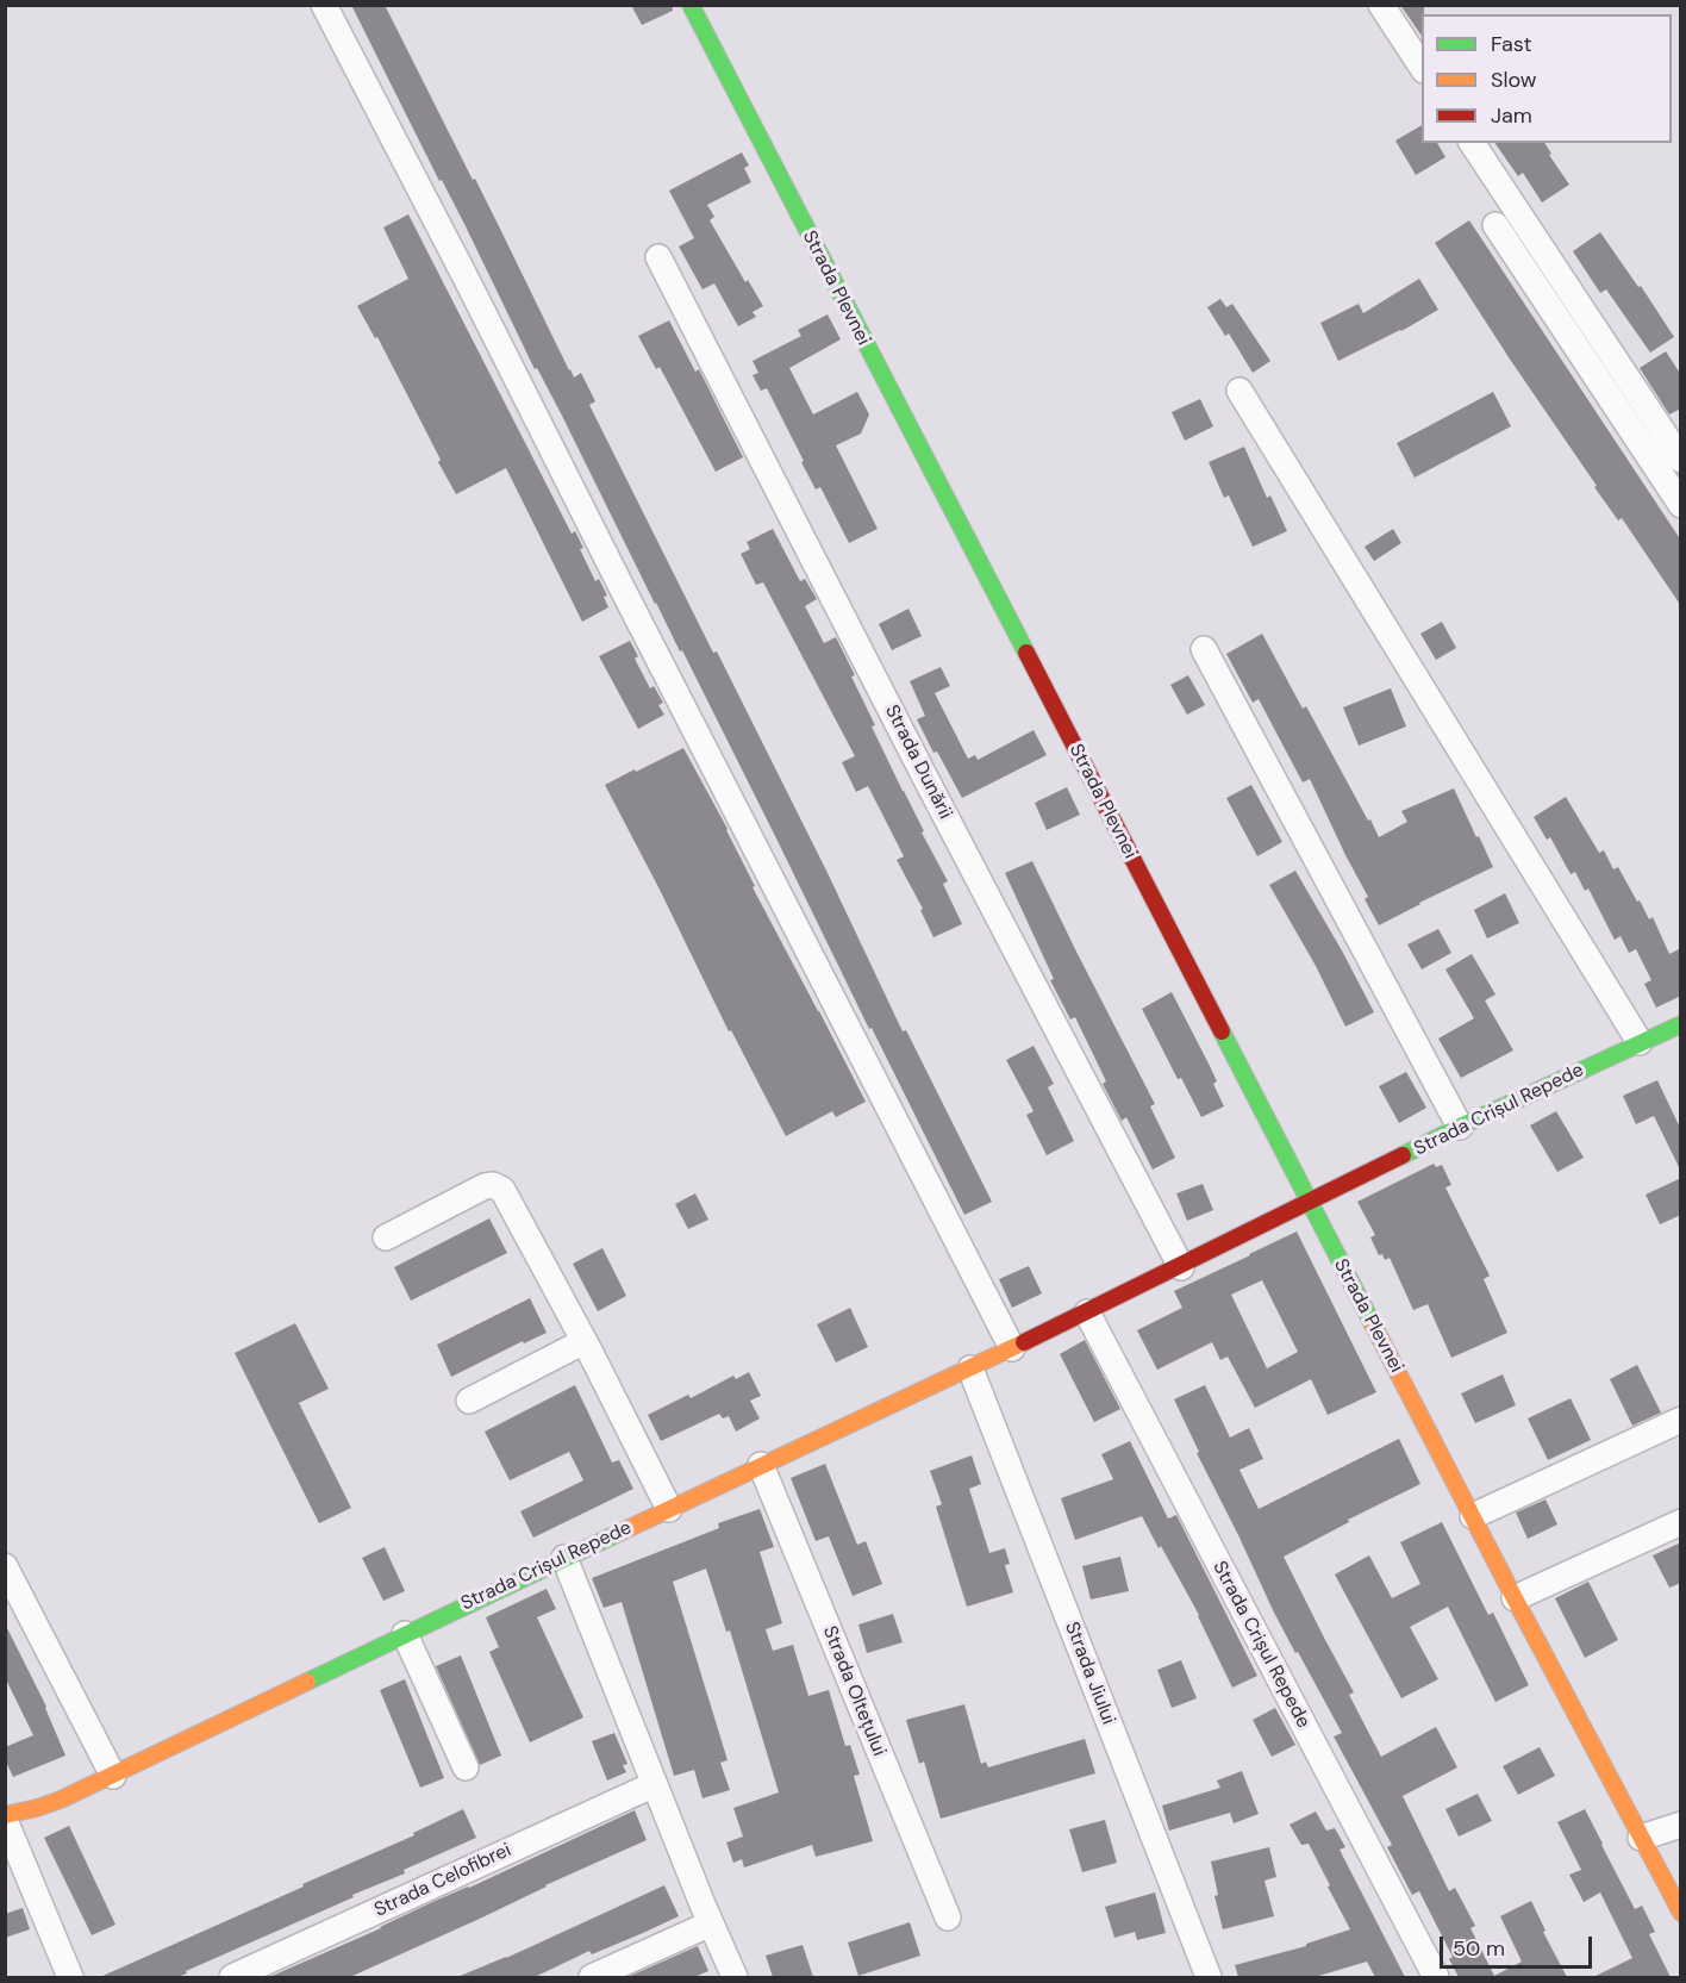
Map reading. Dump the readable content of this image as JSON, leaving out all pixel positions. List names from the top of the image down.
{
  "streets": {
    "street": [
      "Strada Plevnei",
      "Strada Dunării",
      "Strada Crișul Repede",
      "Strada Jiului",
      "Strada Oltețului",
      "Strada Celofibrei"
    ]
  },
  "crossings": [
    ["Strada Plevnei", "Strada Crișul Repede"],
    ["Strada Dunării", "Strada Crișul Repede"],
    ["Strada Crișul Repede", "Strada Jiului"],
    ["Strada Crișul Repede", "Strada Oltețului"]
  ],
  "legend": ["Fast", "Slow", "Jam"],
  "scale_bar": "50 m"
}
